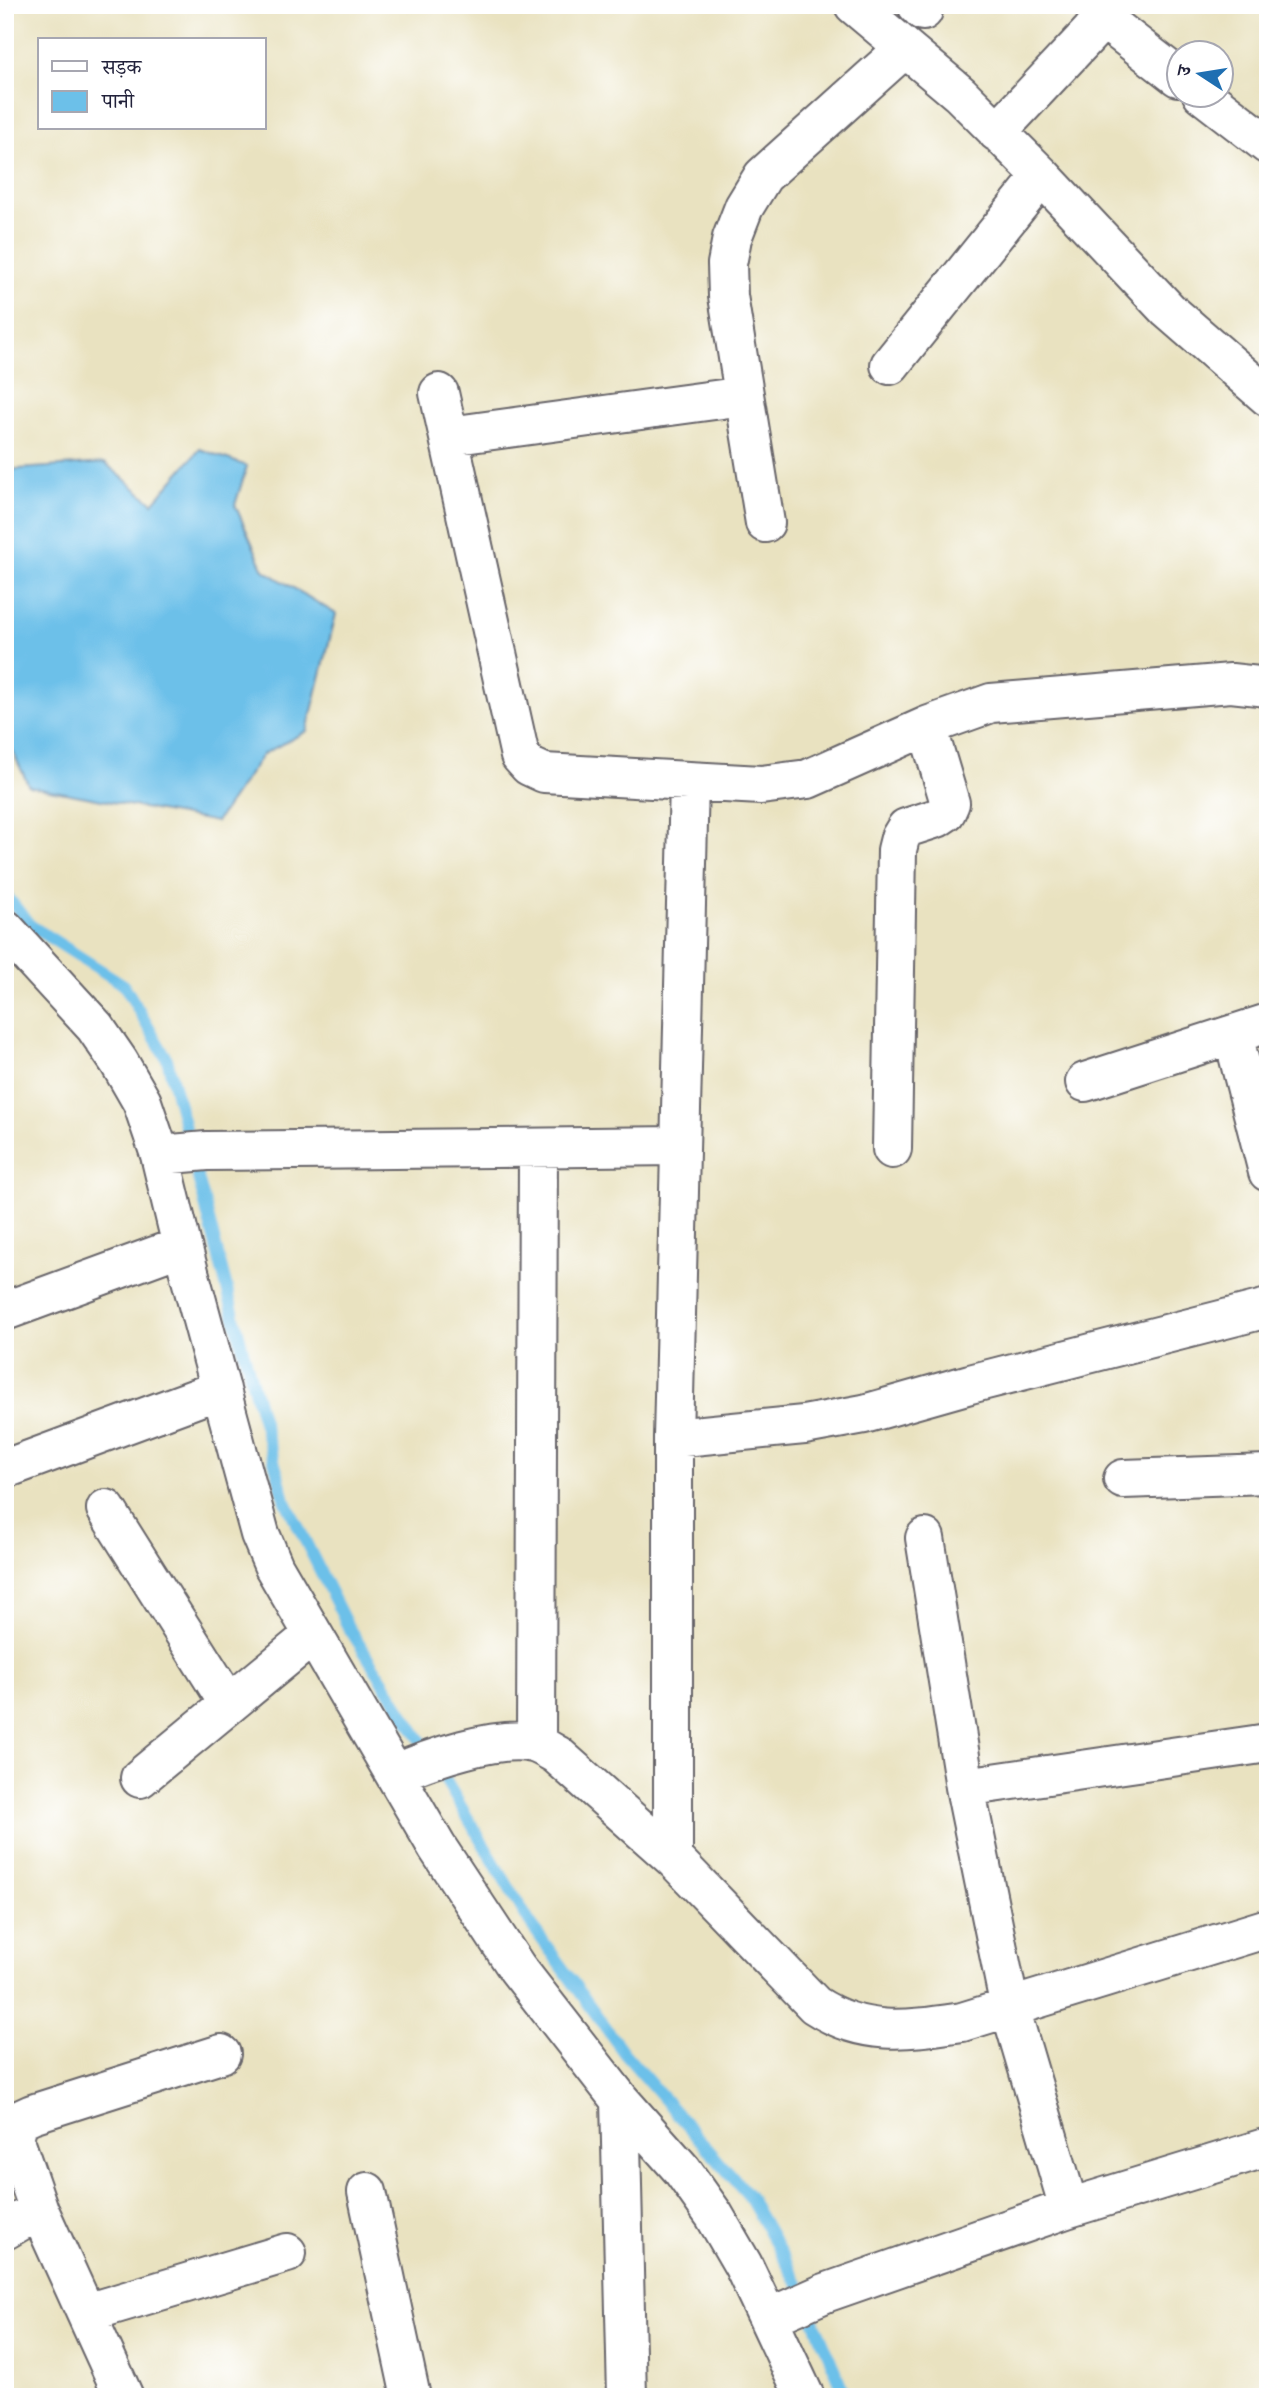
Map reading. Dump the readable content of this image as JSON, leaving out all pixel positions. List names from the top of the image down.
{
  "legend": ["सड़क", "पानी"],
  "north": "left"
}
